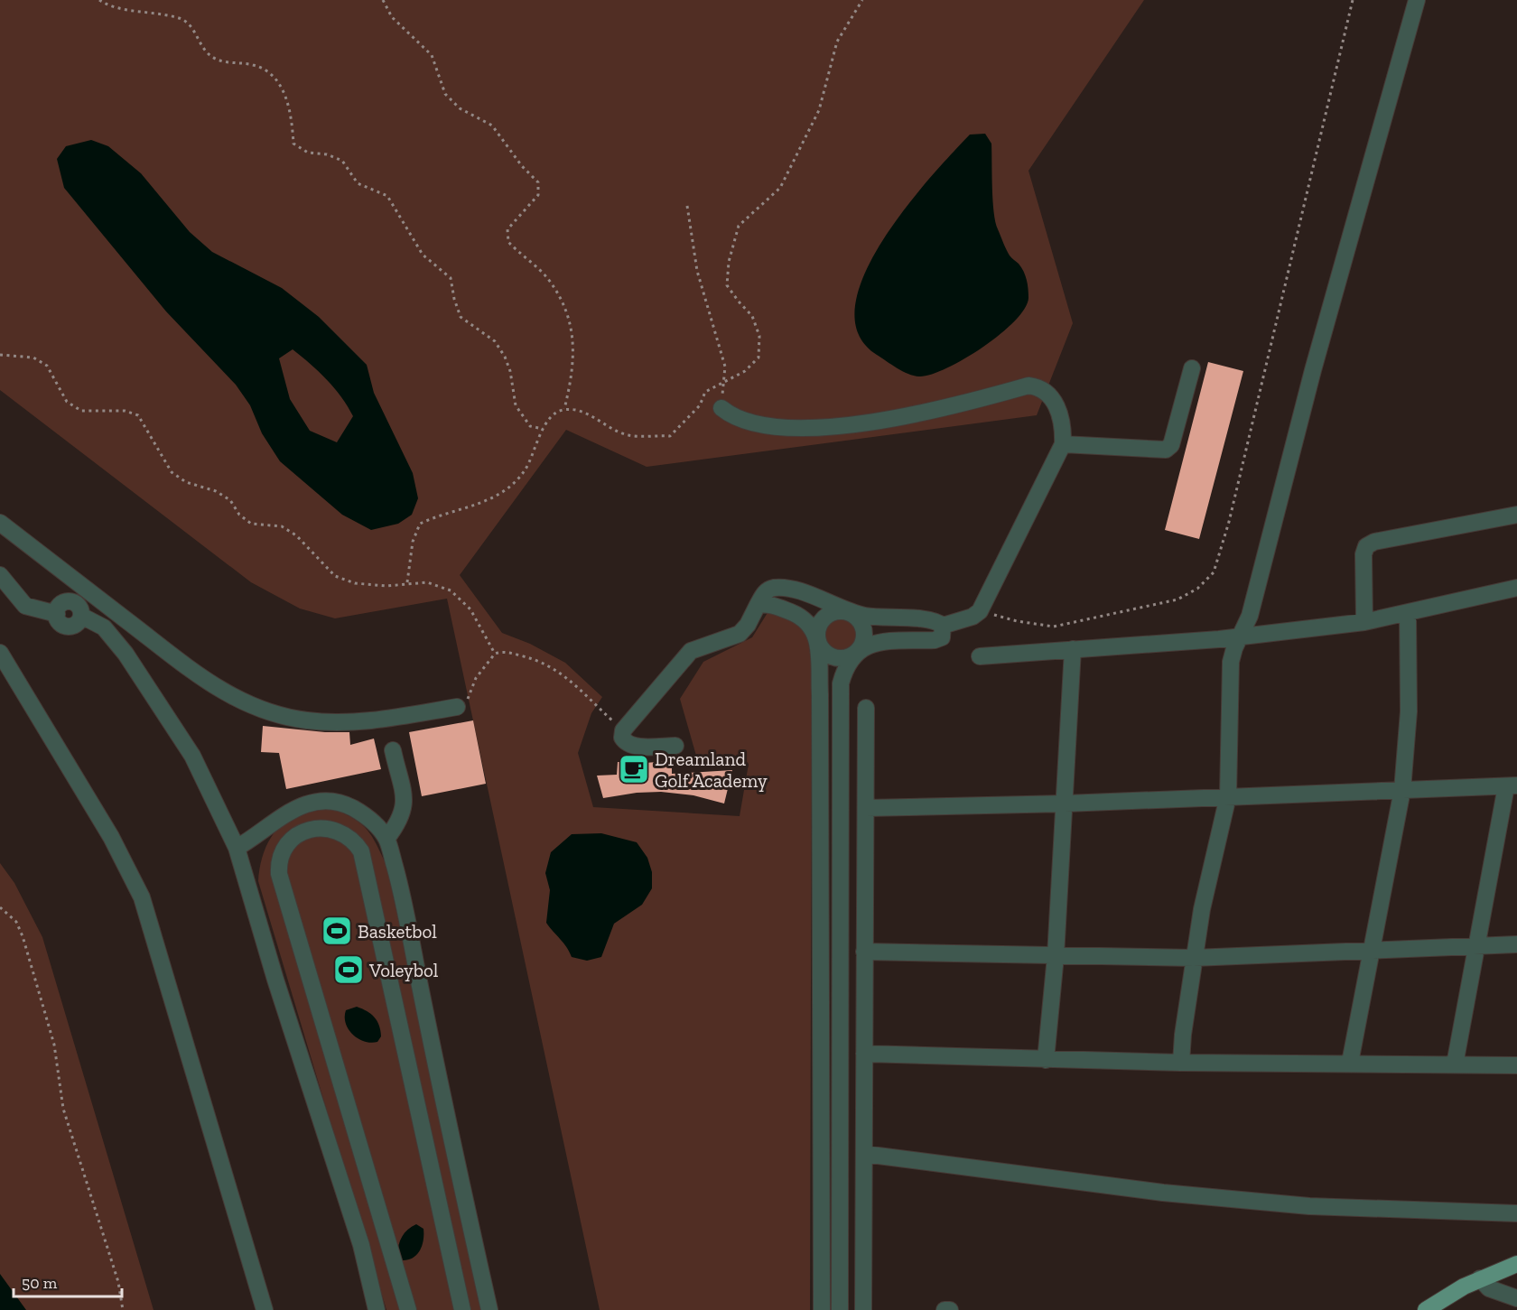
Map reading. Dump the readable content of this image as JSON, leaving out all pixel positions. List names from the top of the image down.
{
  "places": {
    "cafe": ["Dreamland Golf Academy"],
    "sports": ["Basketbol", "Voleybol"]
  },
  "scale_bar": "50 m"
}
